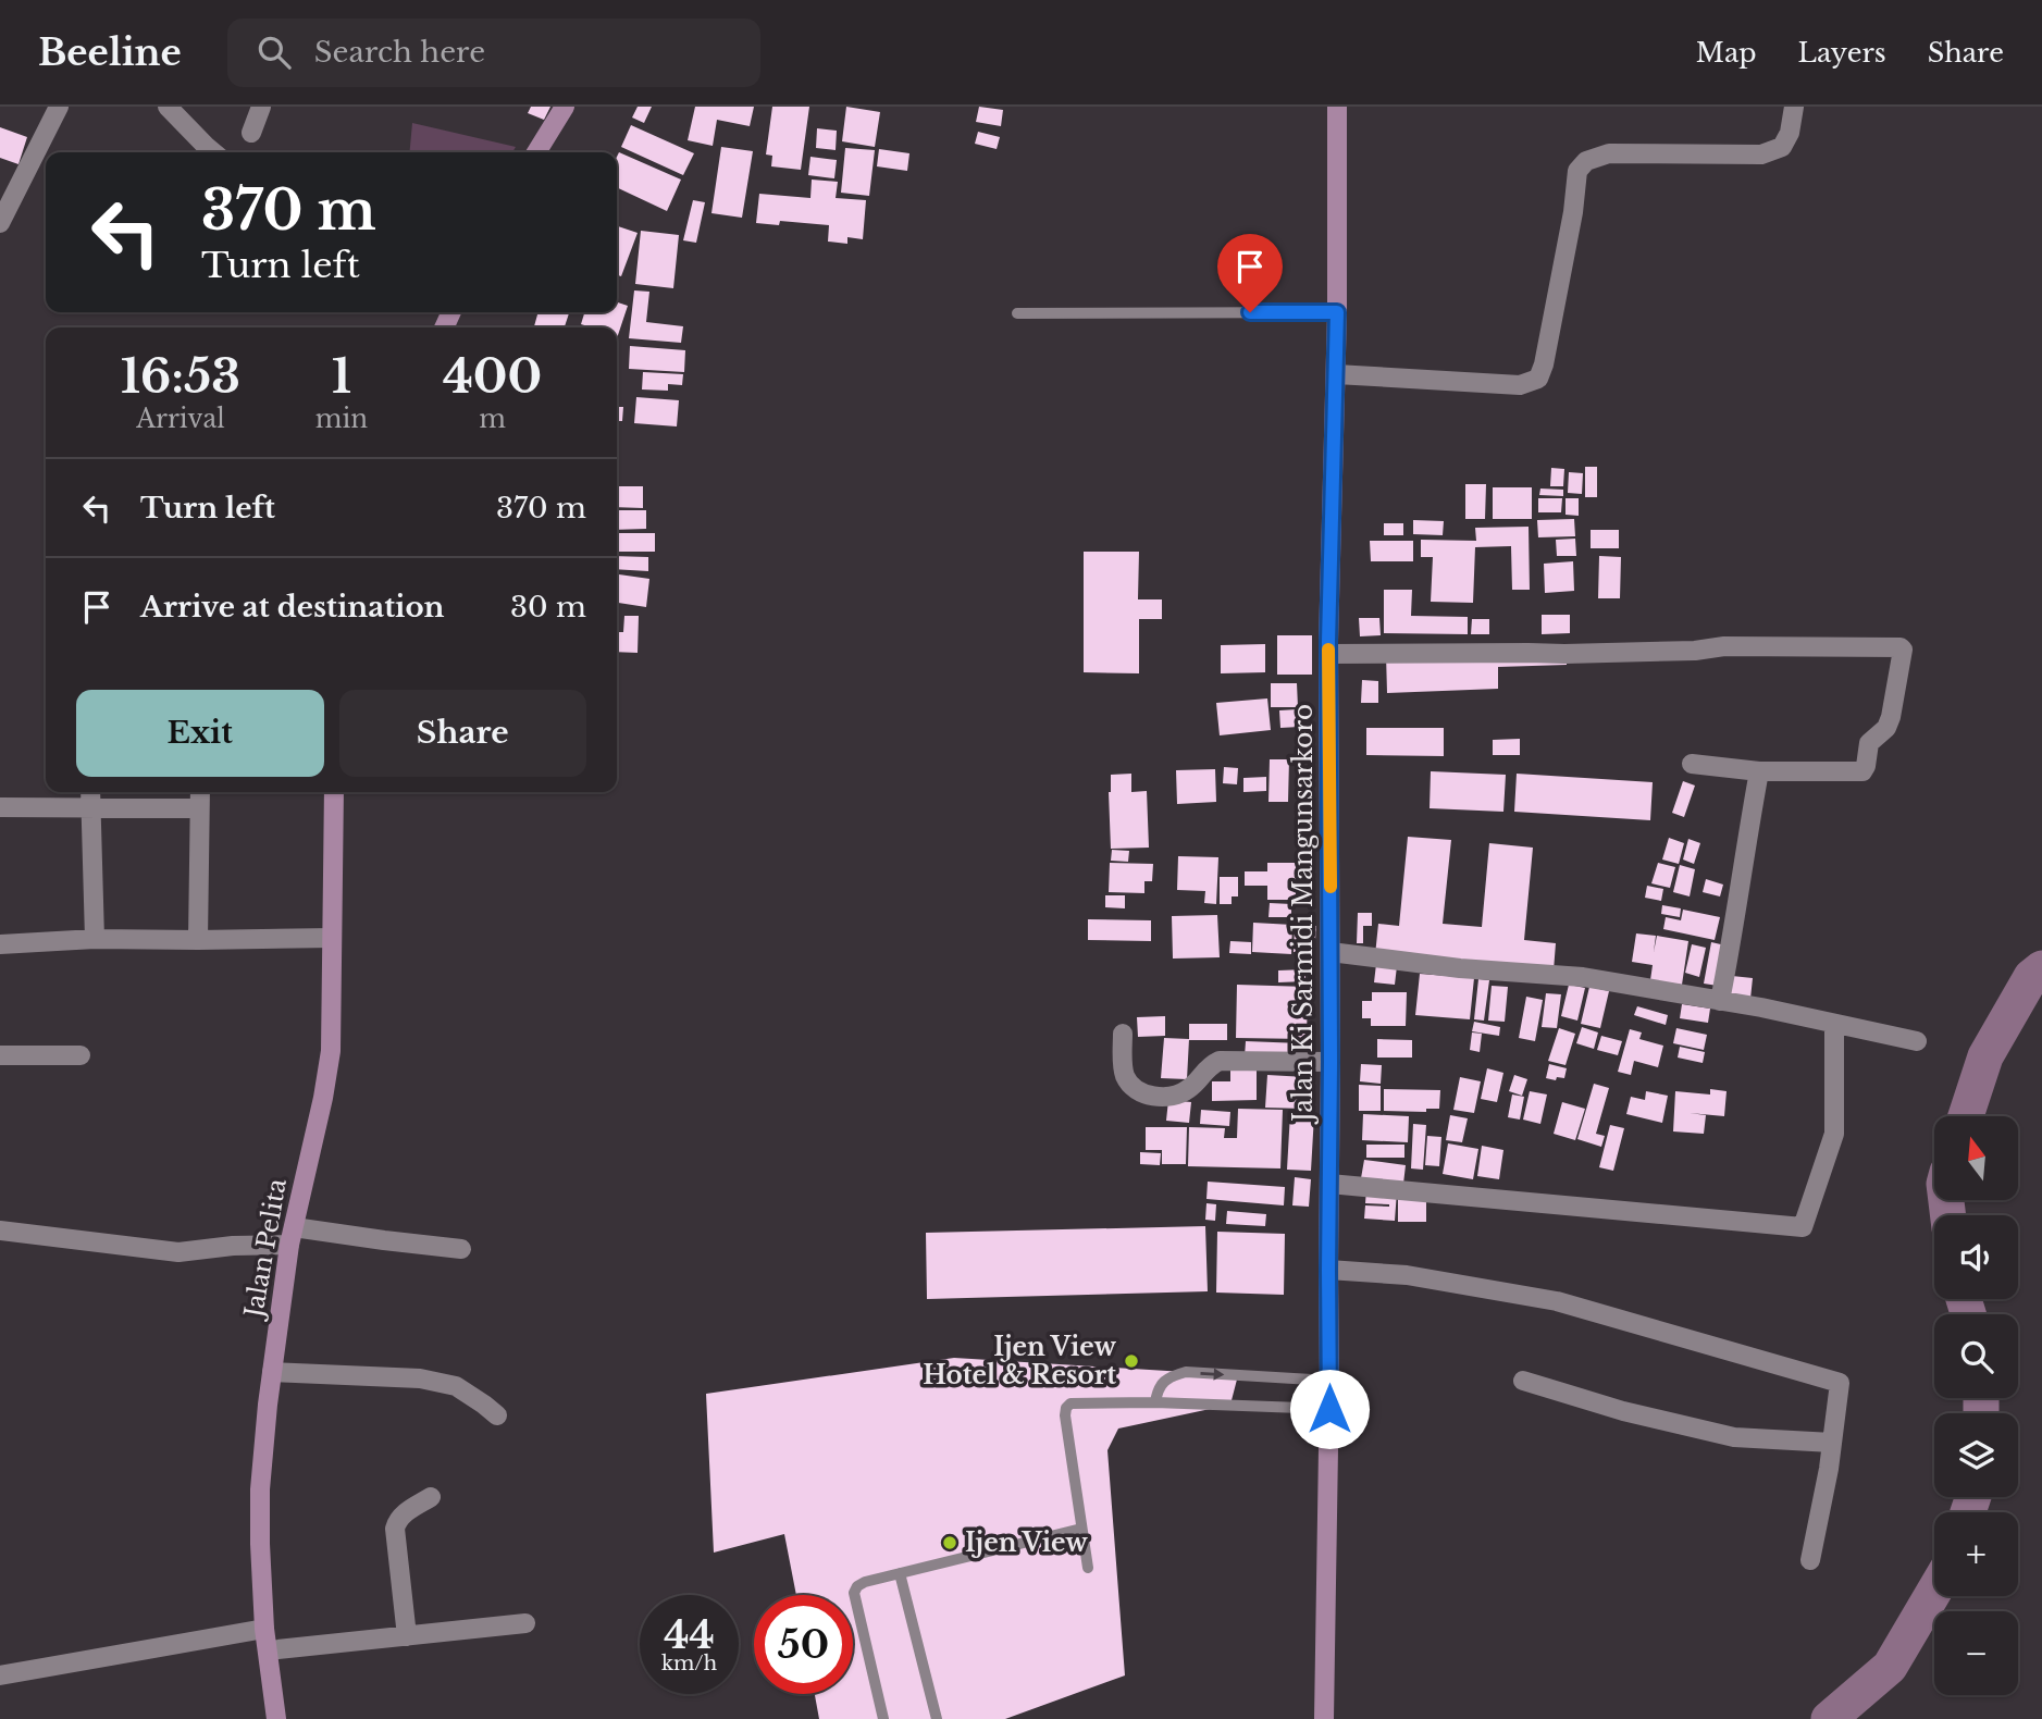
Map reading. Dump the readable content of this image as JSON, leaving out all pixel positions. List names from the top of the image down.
{
  "streets": {
    "main road": ["Jalan Ki Sarmidi Mangunsarkoro", "Jalan Pelita"]
  },
  "places": ["Ijen View Hotel & Resort", "Ijen View"],
  "north": "top",
  "page": {
    "header": "Beeline",
    "search": "Search here",
    "nav": ["Map", "Layers", "Share"],
    "turn": ["370 m", "Turn left"],
    "eta": [
      "16:53",
      "Arrival",
      "1",
      "min",
      "400",
      "m"
    ],
    "list": [
      {
        "name": "Turn left",
        "value": "370 m"
      },
      {
        "name": "Arrive at destination",
        "value": "30 m"
      }
    ],
    "buttons": ["Exit", "Share"],
    "map_buttons": ["+", "−"],
    "speed": "44 km/h",
    "limit": "50"
  }
}
